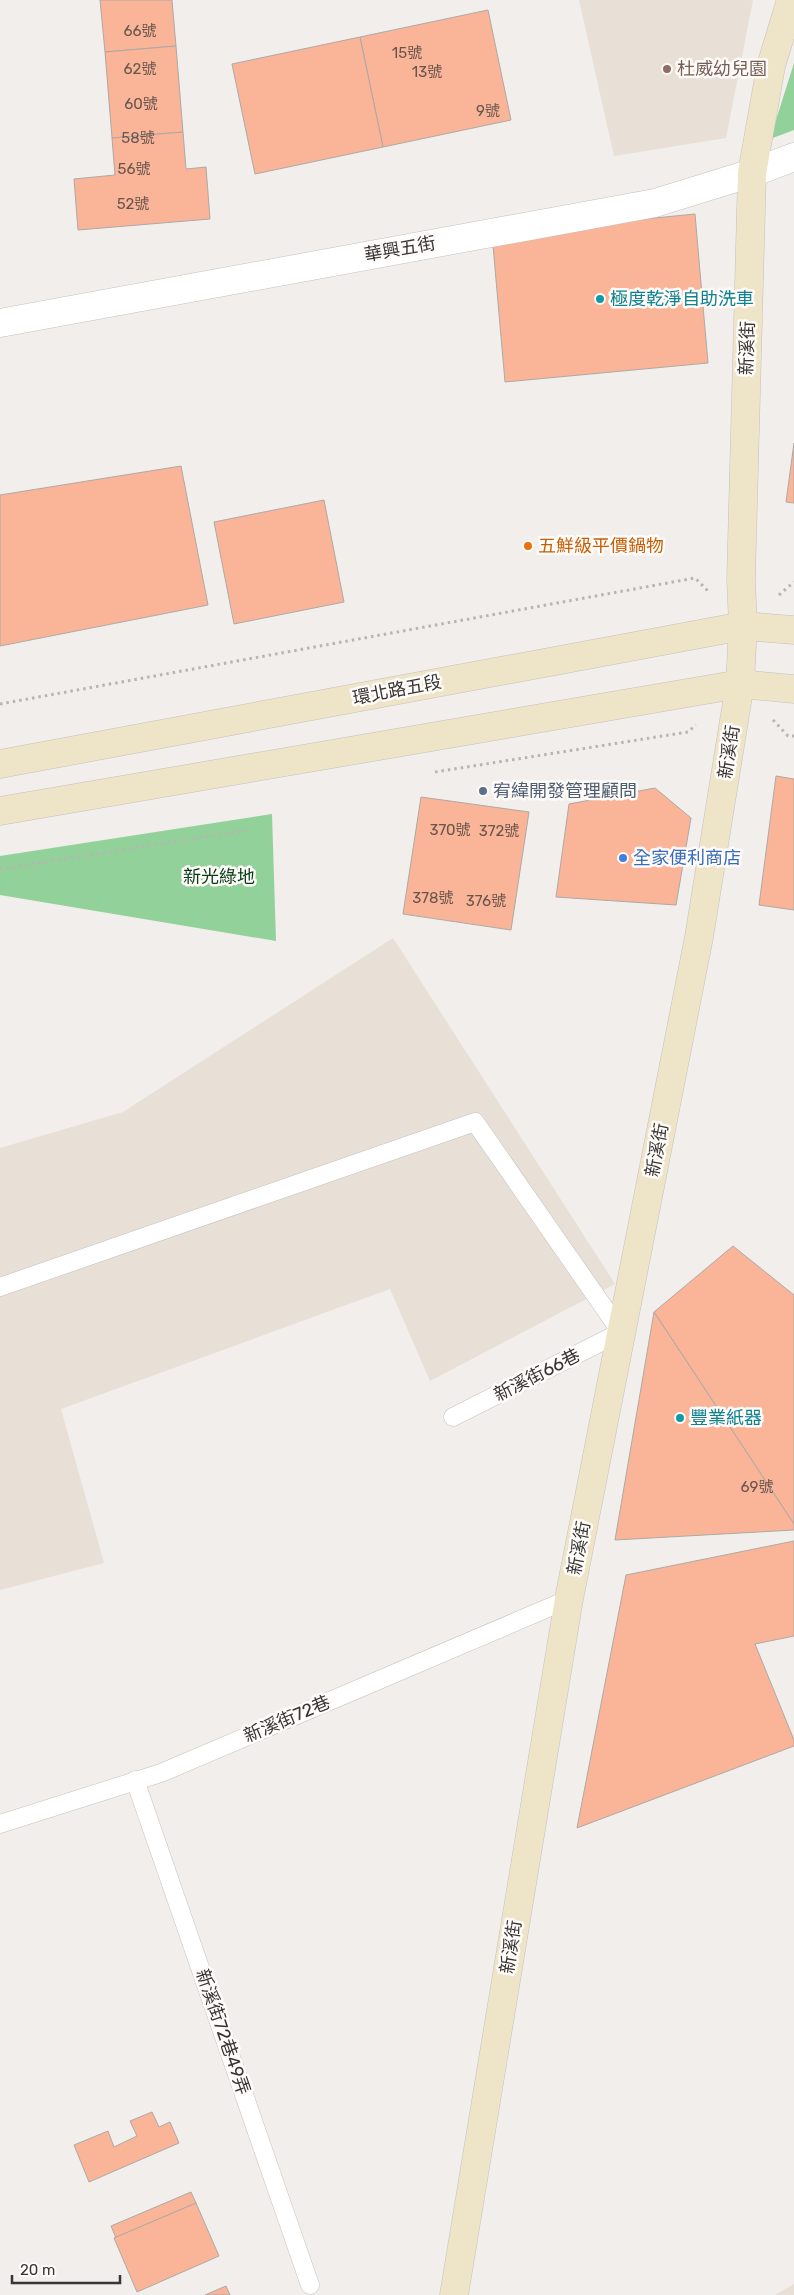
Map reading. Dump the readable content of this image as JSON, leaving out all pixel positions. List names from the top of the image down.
{
  "streets": {
    "street": ["華興五街", "新溪街", "環北路五段"],
    "lane": ["新溪街66巷", "新溪街72巷", "新溪街72巷49弄"]
  },
  "crossings": [
    ["華興五街", "新溪街"],
    ["新溪街", "環北路五段"],
    ["新溪街", "新溪街66巷"],
    ["新溪街", "新溪街72巷"],
    ["新溪街72巷", "新溪街72巷49弄"]
  ],
  "parks": ["新光綠地"],
  "places": [
    "杜威幼兒園",
    "極度乾淨自助洗車",
    "五鮮級平價鍋物",
    "宥緯開發管理顧問",
    "全家便利商店",
    "豐業紙器"
  ],
  "house_numbers": [
    "66號",
    "15號",
    "62號",
    "13號",
    "60號",
    "9號",
    "58號",
    "56號",
    "52號",
    "370號",
    "372號",
    "378號",
    "376號",
    "69號"
  ],
  "scale_bar": "20 m"
}
